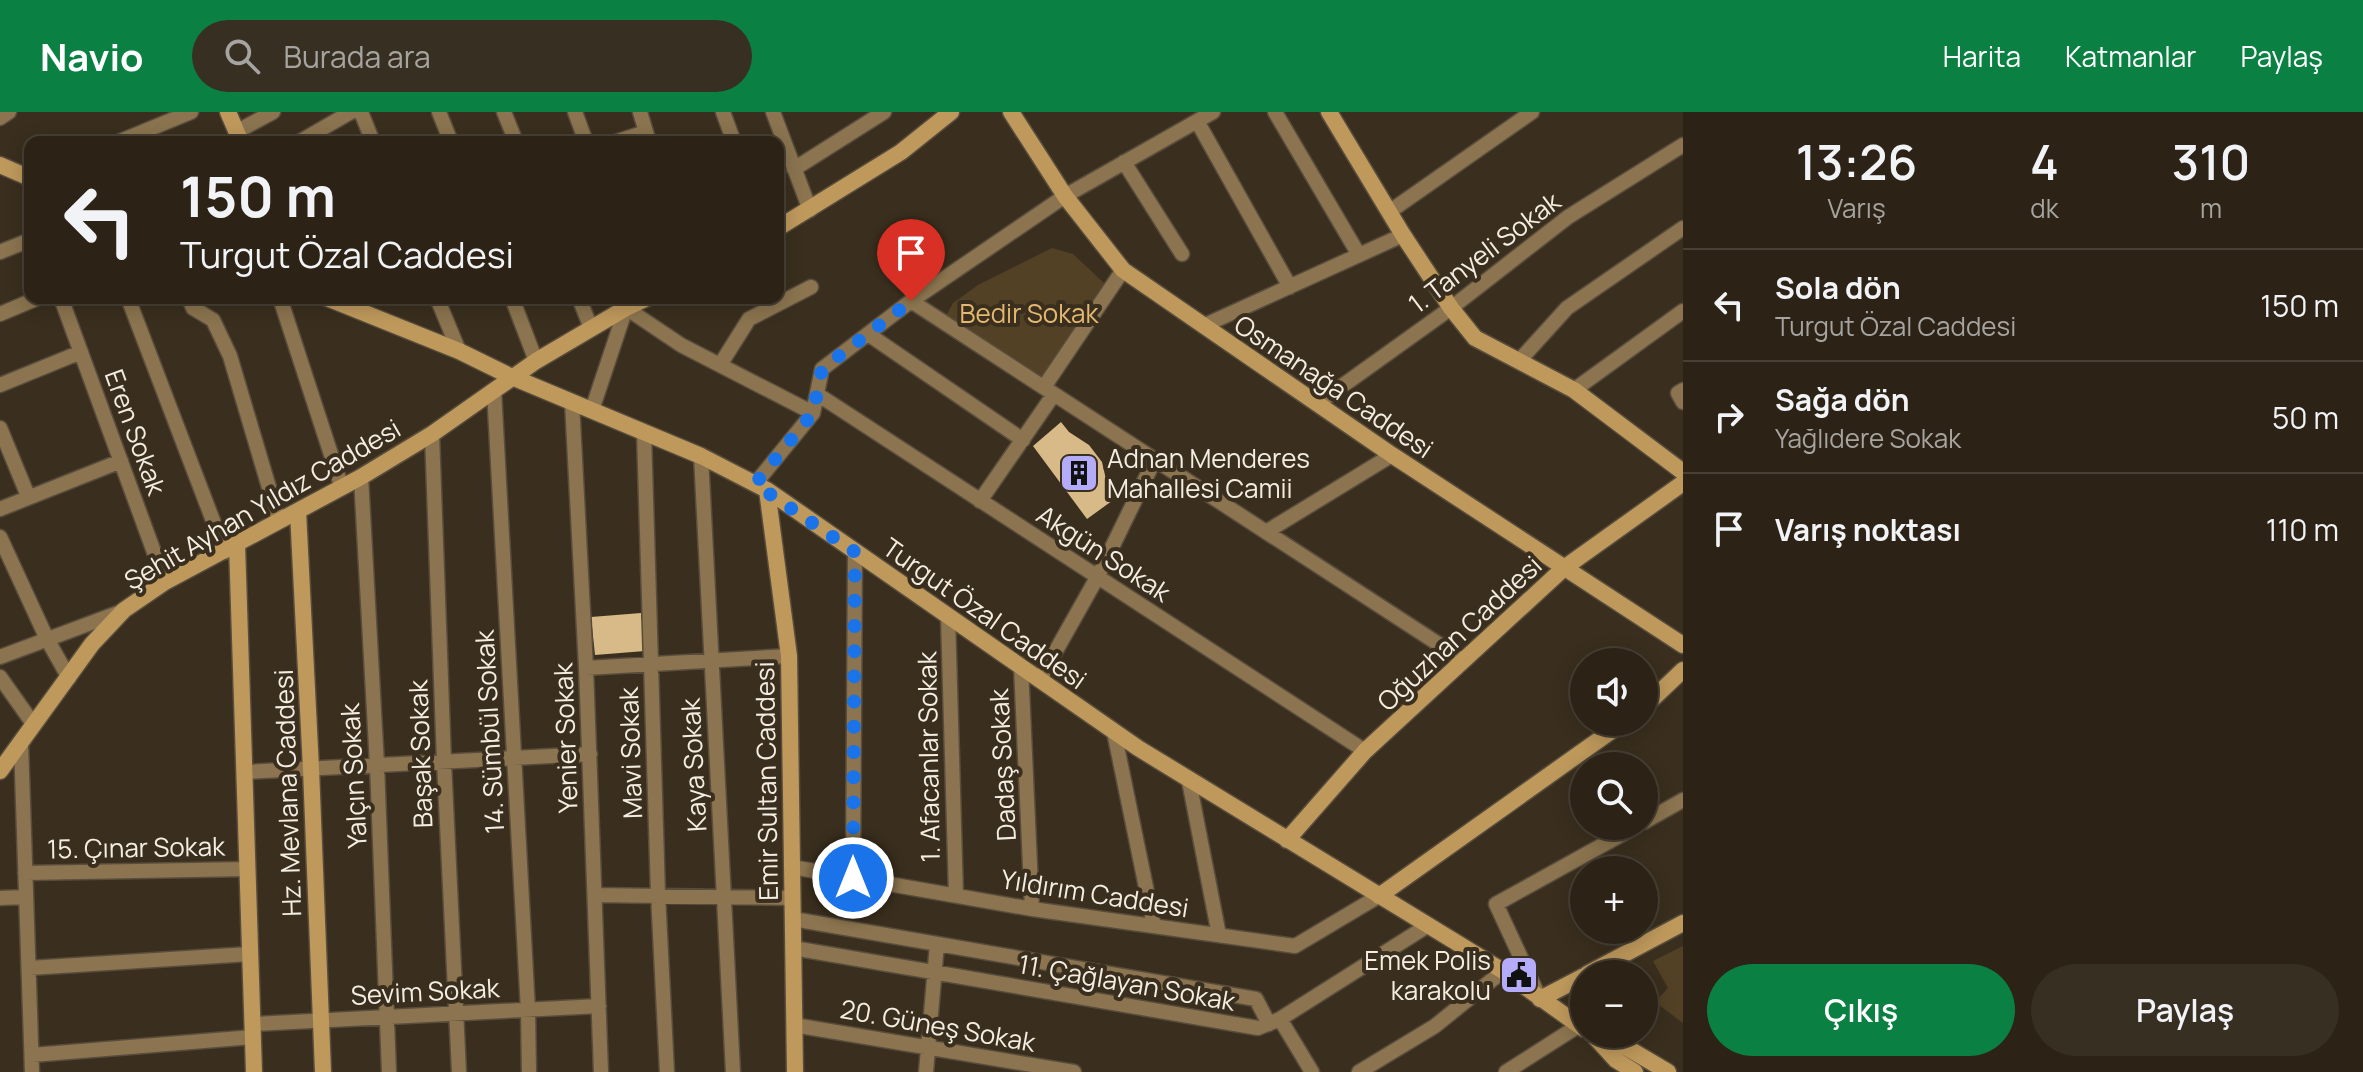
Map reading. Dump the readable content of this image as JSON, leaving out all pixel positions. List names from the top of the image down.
{
  "streets": {
    "street": [
      "1. Tanyeli Sokak",
      "Osmanağa Caddesi",
      "Eren Sokak",
      "Şehit Ayhan Yıldız Caddesi",
      "Akgün Sokak",
      "Turgut Özal Caddesi",
      "Oğuzhan Caddesi",
      "14. Sümbül Sokak",
      "Yenier Sokak",
      "Mavi Sokak",
      "Başak Sokak",
      "1. Afacanlar Sokak",
      "Kaya Sokak",
      "Dadaş Sokak",
      "Yalçın Sokak",
      "Emir Sultan Caddesi",
      "Hz. Mevlana Caddesi",
      "15. Çınar Sokak",
      "Yıldırım Caddesi",
      "11. Çağlayan Sokak",
      "Sevim Sokak",
      "20. Güneş Sokak"
    ]
  },
  "crossings": [
    ["1. Tanyeli Sokak", "Osmanağa Caddesi"],
    ["Osmanağa Caddesi", "Oğuzhan Caddesi"],
    ["Eren Sokak", "Şehit Ayhan Yıldız Caddesi"],
    ["Şehit Ayhan Yıldız Caddesi", "Turgut Özal Caddesi"],
    ["Şehit Ayhan Yıldız Caddesi", "14. Sümbül Sokak"],
    ["Şehit Ayhan Yıldız Caddesi", "Başak Sokak"],
    ["Şehit Ayhan Yıldız Caddesi", "Yalçın Sokak"],
    ["Şehit Ayhan Yıldız Caddesi", "Hz. Mevlana Caddesi"],
    ["Akgün Sokak", "Oğuzhan Caddesi"],
    ["Turgut Özal Caddesi", "Oğuzhan Caddesi"],
    ["Turgut Özal Caddesi", "Yenier Sokak"],
    ["Turgut Özal Caddesi", "Mavi Sokak"],
    ["Turgut Özal Caddesi", "1. Afacanlar Sokak"],
    ["Turgut Özal Caddesi", "Kaya Sokak"],
    ["Turgut Özal Caddesi", "Dadaş Sokak"],
    ["Turgut Özal Caddesi", "Emir Sultan Caddesi"],
    ["Turgut Özal Caddesi", "Yıldırım Caddesi"],
    ["14. Sümbül Sokak", "Sevim Sokak"],
    ["Yenier Sokak", "Sevim Sokak"],
    ["Başak Sokak", "Sevim Sokak"],
    ["1. Afacanlar Sokak", "Yıldırım Caddesi"],
    ["Dadaş Sokak", "Yıldırım Caddesi"],
    ["Yalçın Sokak", "Sevim Sokak"],
    ["Emir Sultan Caddesi", "Yıldırım Caddesi"],
    ["Emir Sultan Caddesi", "11. Çağlayan Sokak"],
    ["Emir Sultan Caddesi", "20. Güneş Sokak"],
    ["Hz. Mevlana Caddesi", "Sevim Sokak"]
  ],
  "parks": ["Bedir Sokak"],
  "places": {
    "building": ["Adnan Menderes Mahallesi Camii"],
    "public building": ["Emek Polis karakolu"]
  },
  "page": {
    "header": "Navio",
    "search": "Burada ara",
    "nav": ["Harita", "Katmanlar", "Paylaş"],
    "eta": [
      "13:26",
      "Varış",
      "4",
      "dk",
      "310",
      "m"
    ],
    "turn": ["150 m", "Turgut Özal Caddesi"],
    "list": [
      {
        "name": "Sola dön",
        "note": "Turgut Özal Caddesi",
        "value": "150 m"
      },
      {
        "name": "Sağa dön",
        "note": "Yağlıdere Sokak",
        "value": "50 m"
      },
      {
        "name": "Varış noktası",
        "value": "110 m"
      }
    ],
    "map_buttons": ["+", "−"],
    "buttons": ["Çıkış", "Paylaş"]
  }
}
